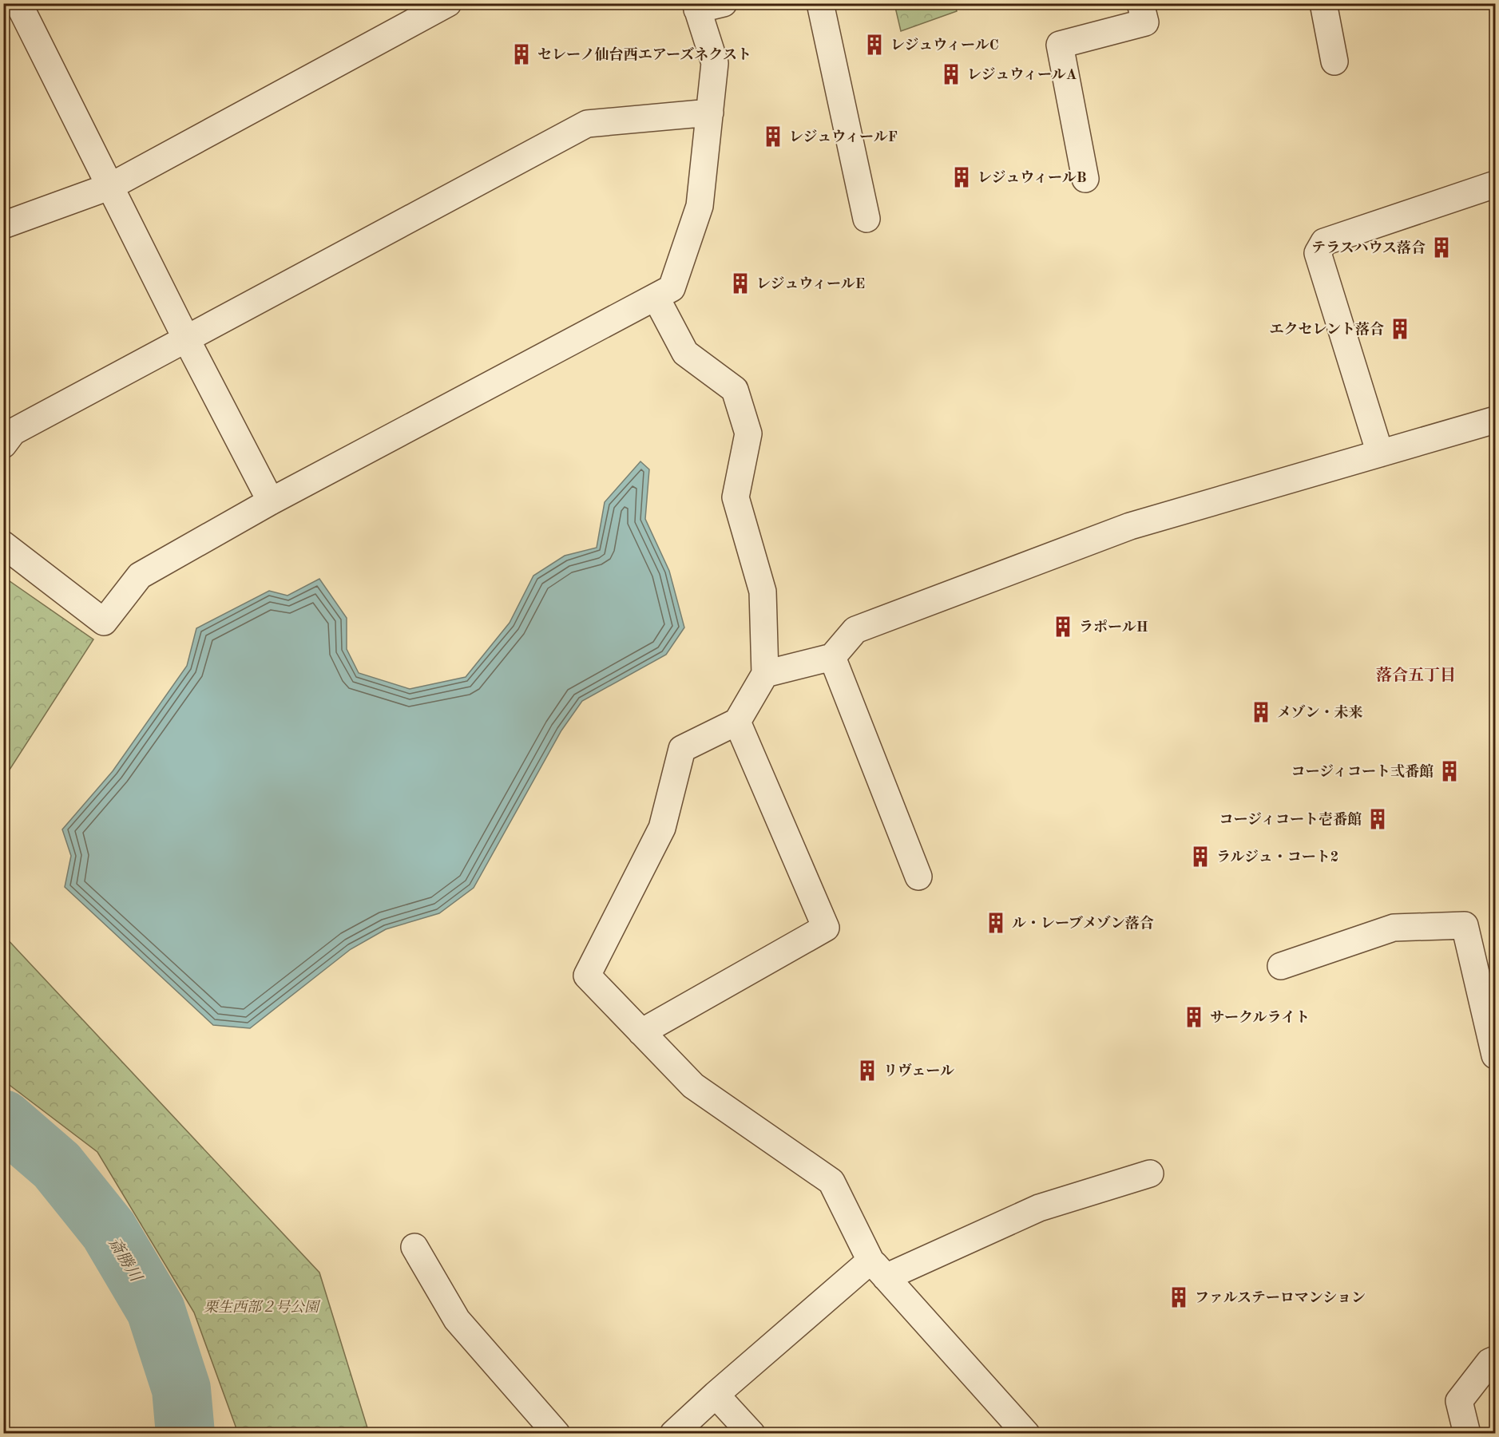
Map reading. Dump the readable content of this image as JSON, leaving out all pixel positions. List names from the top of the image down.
{
  "districts": ["落合五丁目"],
  "water": ["斎勝川"],
  "parks": ["栗生西部２号公園"],
  "places": {
    "building": [
      "レジュウィールC",
      "セレーノ仙台西エアーズネクスト",
      "レジュウィールA",
      "レジュウィールF",
      "レジュウィールB",
      "テラスハウス落合",
      "レジュウィールE",
      "エクセレント落合",
      "ラポールH",
      "メゾン・未来",
      "コージィコート弍番館",
      "コージィコート壱番館",
      "ラルジュ・コート2",
      "ル・レーブメゾン落合",
      "サークルライト",
      "リヴェール",
      "ファルステーロマンション"
    ]
  }
}
